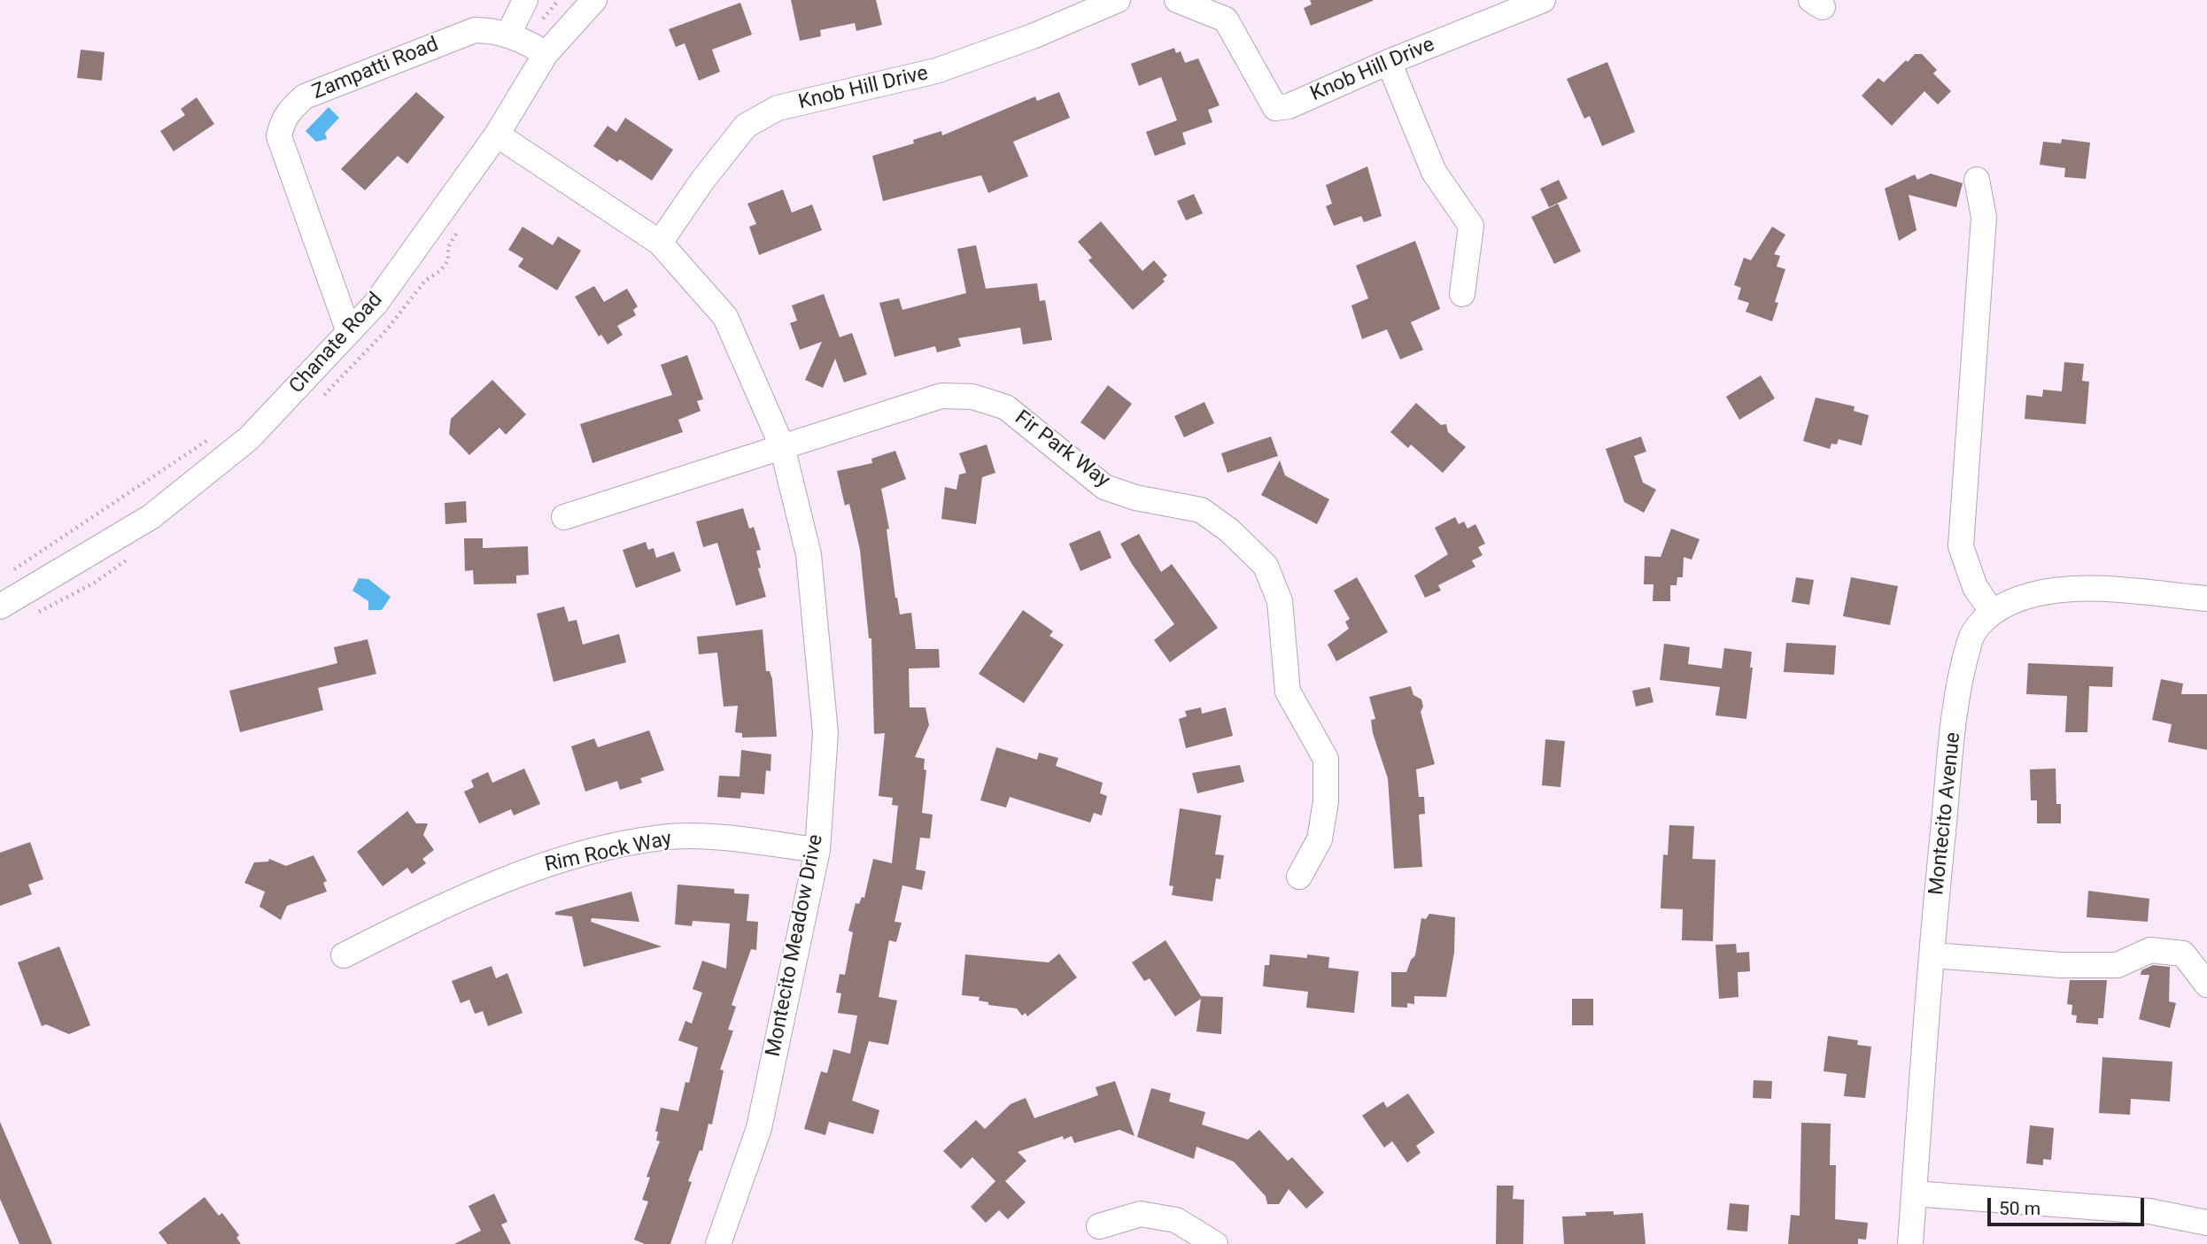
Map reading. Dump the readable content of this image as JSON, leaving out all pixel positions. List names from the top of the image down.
{
  "streets": {
    "street": [
      "Zampatti Road",
      "Knob Hill Drive",
      "Chanate Road",
      "Fir Park Way",
      "Montecito Avenue",
      "Rim Rock Way",
      "Montecito Meadow Drive"
    ]
  },
  "crossings": [
    ["Zampatti Road", "Chanate Road"],
    ["Knob Hill Drive", "Montecito Meadow Drive"],
    ["Chanate Road", "Montecito Meadow Drive"],
    ["Fir Park Way", "Montecito Meadow Drive"],
    ["Rim Rock Way", "Montecito Meadow Drive"]
  ],
  "scale_bar": "50 m"
}
